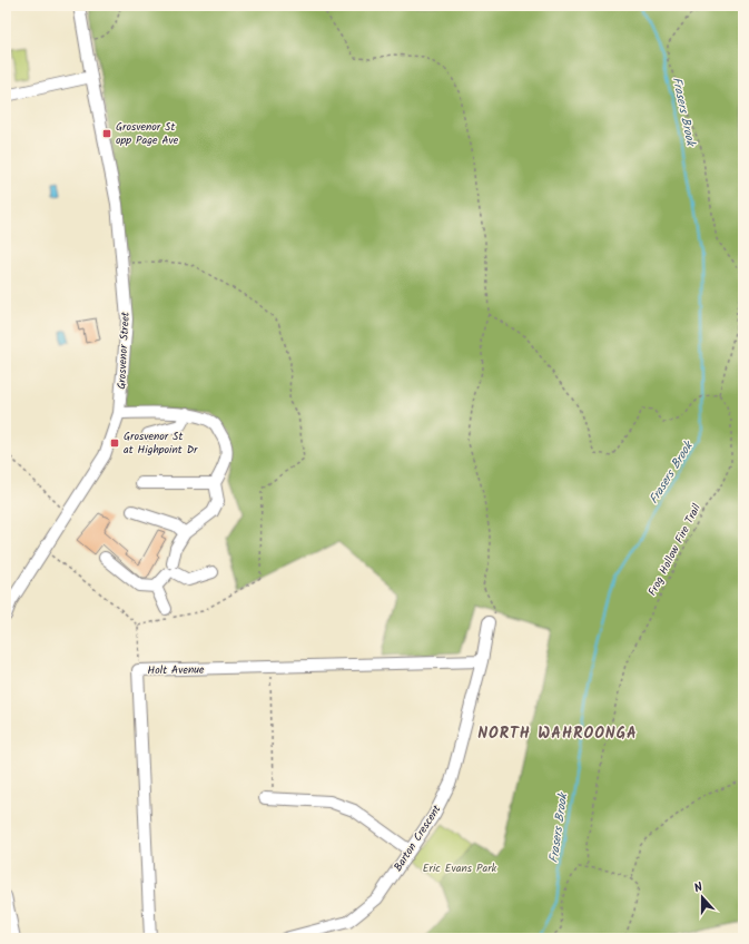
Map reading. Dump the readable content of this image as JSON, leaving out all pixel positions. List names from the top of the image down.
{
  "streets": {
    "street": ["Grosvenor Street", "Holt Avenue", "Barton Crescent"],
    "path": ["Frog Hollow Fire Trail"]
  },
  "crossings": [
    ["Holt Avenue", "Barton Crescent"]
  ],
  "districts": ["NORTH WAHROONGA"],
  "water": ["Frasers Brook"],
  "parks": ["Eric Evans Park"],
  "places": {
    "transit": ["Grosvenor St opp Page Ave", "Grosvenor St at Highpoint Dr"]
  },
  "north": "top"
}
